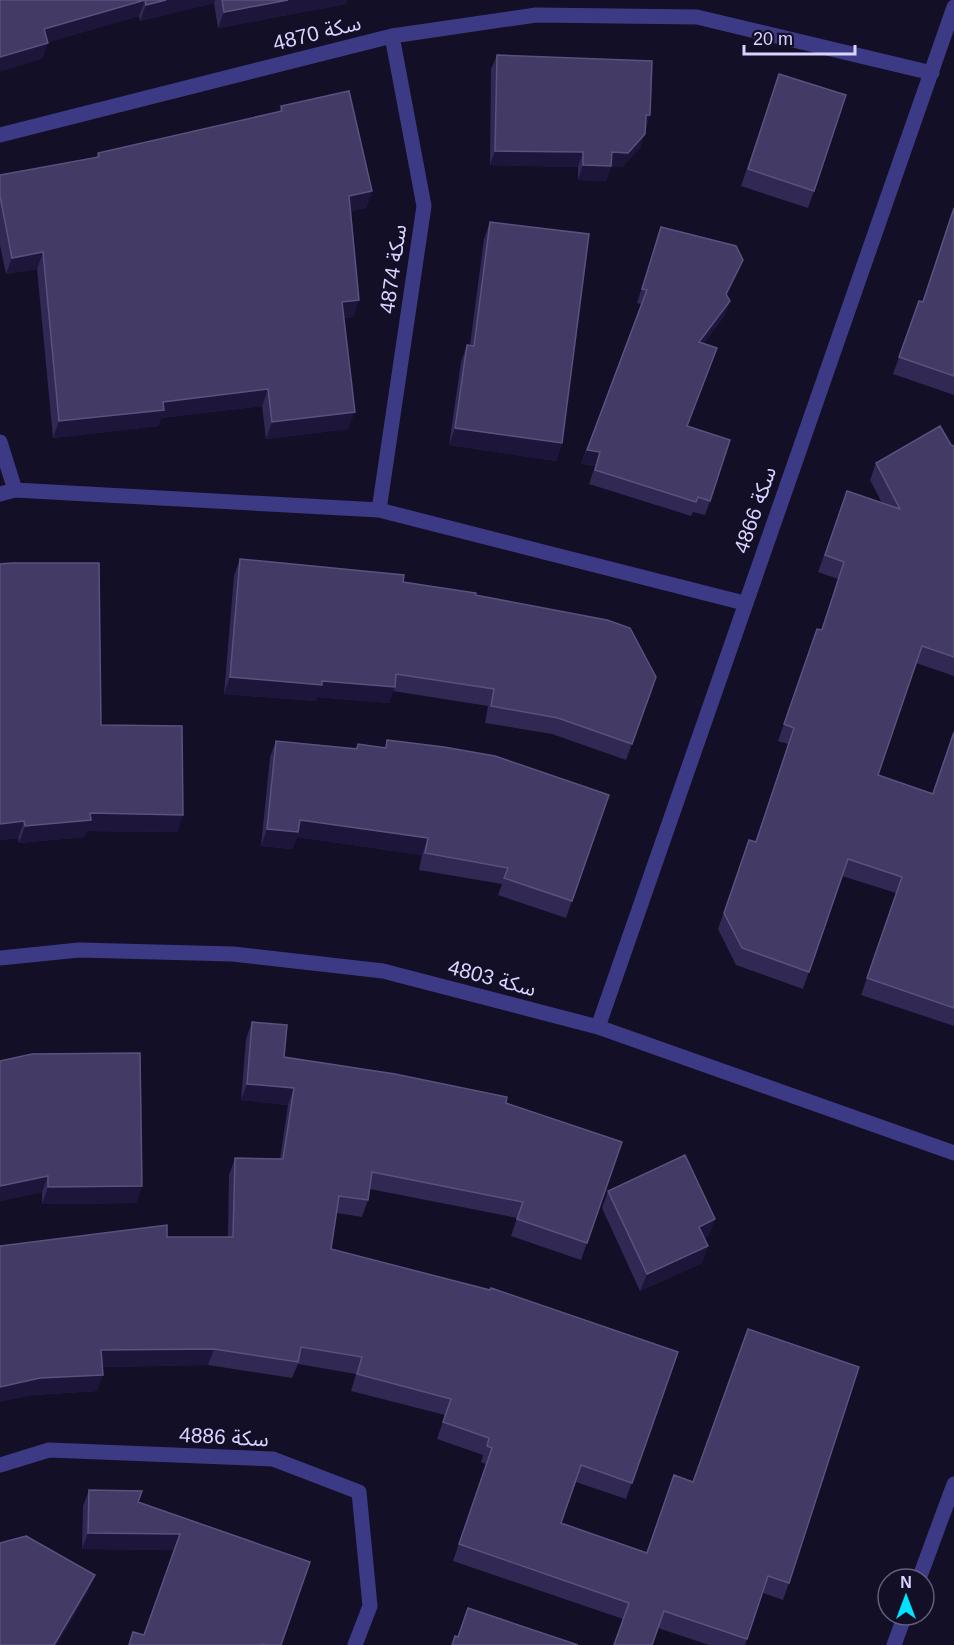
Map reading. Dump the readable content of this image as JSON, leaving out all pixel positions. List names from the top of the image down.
{
  "streets": {
    "street": [
      "سكة 4870",
      "سكة 4874",
      "سكة 4866",
      "سكة 4803",
      "سكة 4886"
    ]
  },
  "crossings": [
    ["سكة 4870", "سكة 4874"],
    ["سكة 4870", "سكة 4866"],
    ["سكة 4866", "سكة 4803"]
  ],
  "scale_bar": "20 m",
  "north": "top"
}
